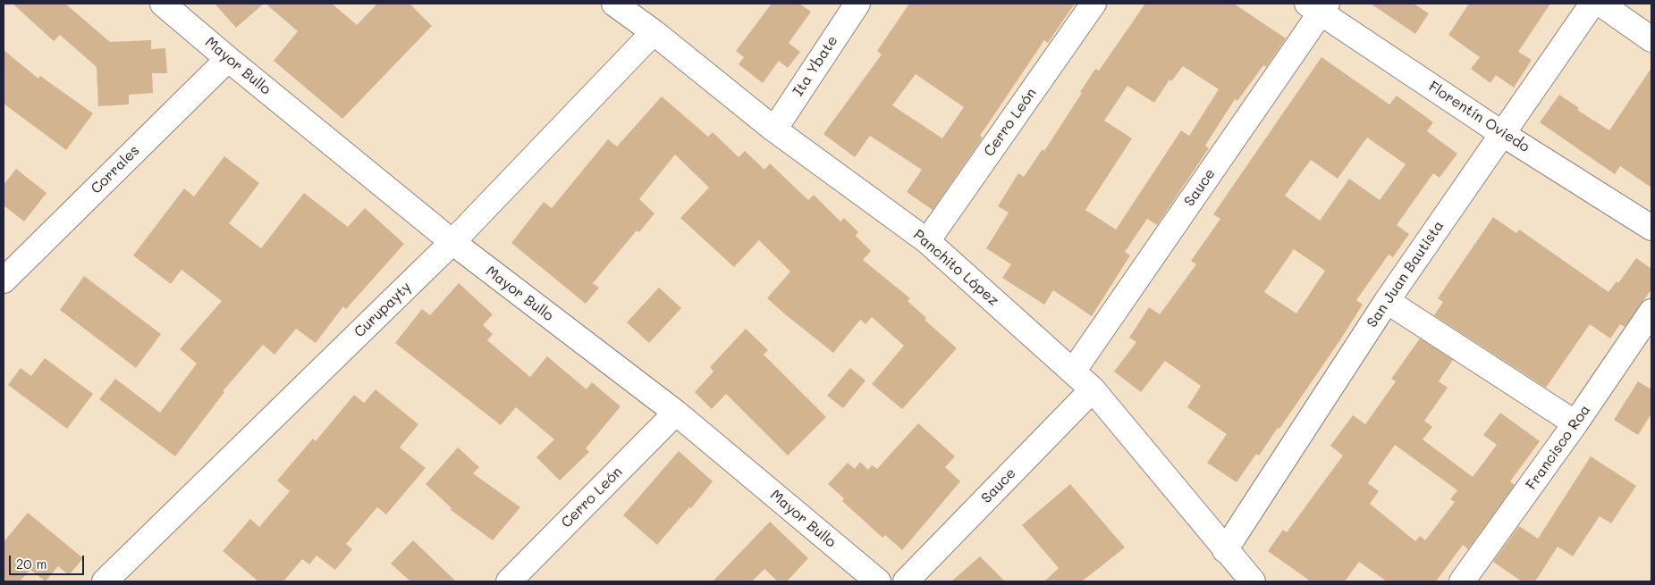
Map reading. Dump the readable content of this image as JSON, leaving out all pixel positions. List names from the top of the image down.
{
  "streets": {
    "street": [
      "Mayor Bullo",
      "Ita Ybate",
      "Florentín Oviedo",
      "Cerro León",
      "Corrales",
      "Sauce",
      "Panchito López",
      "San Juan Bautista",
      "Curupayty",
      "Francisco Roa"
    ]
  },
  "crossings": [
    ["Mayor Bullo", "Cerro León"],
    ["Mayor Bullo", "Corrales"],
    ["Mayor Bullo", "Curupayty"],
    ["Ita Ybate", "Panchito López"],
    ["Florentín Oviedo", "Sauce"],
    ["Florentín Oviedo", "San Juan Bautista"],
    ["Cerro León", "Panchito López"],
    ["Sauce", "Panchito López"],
    ["Panchito López", "San Juan Bautista"],
    ["Panchito López", "Curupayty"]
  ],
  "scale_bar": "20 m"
}
